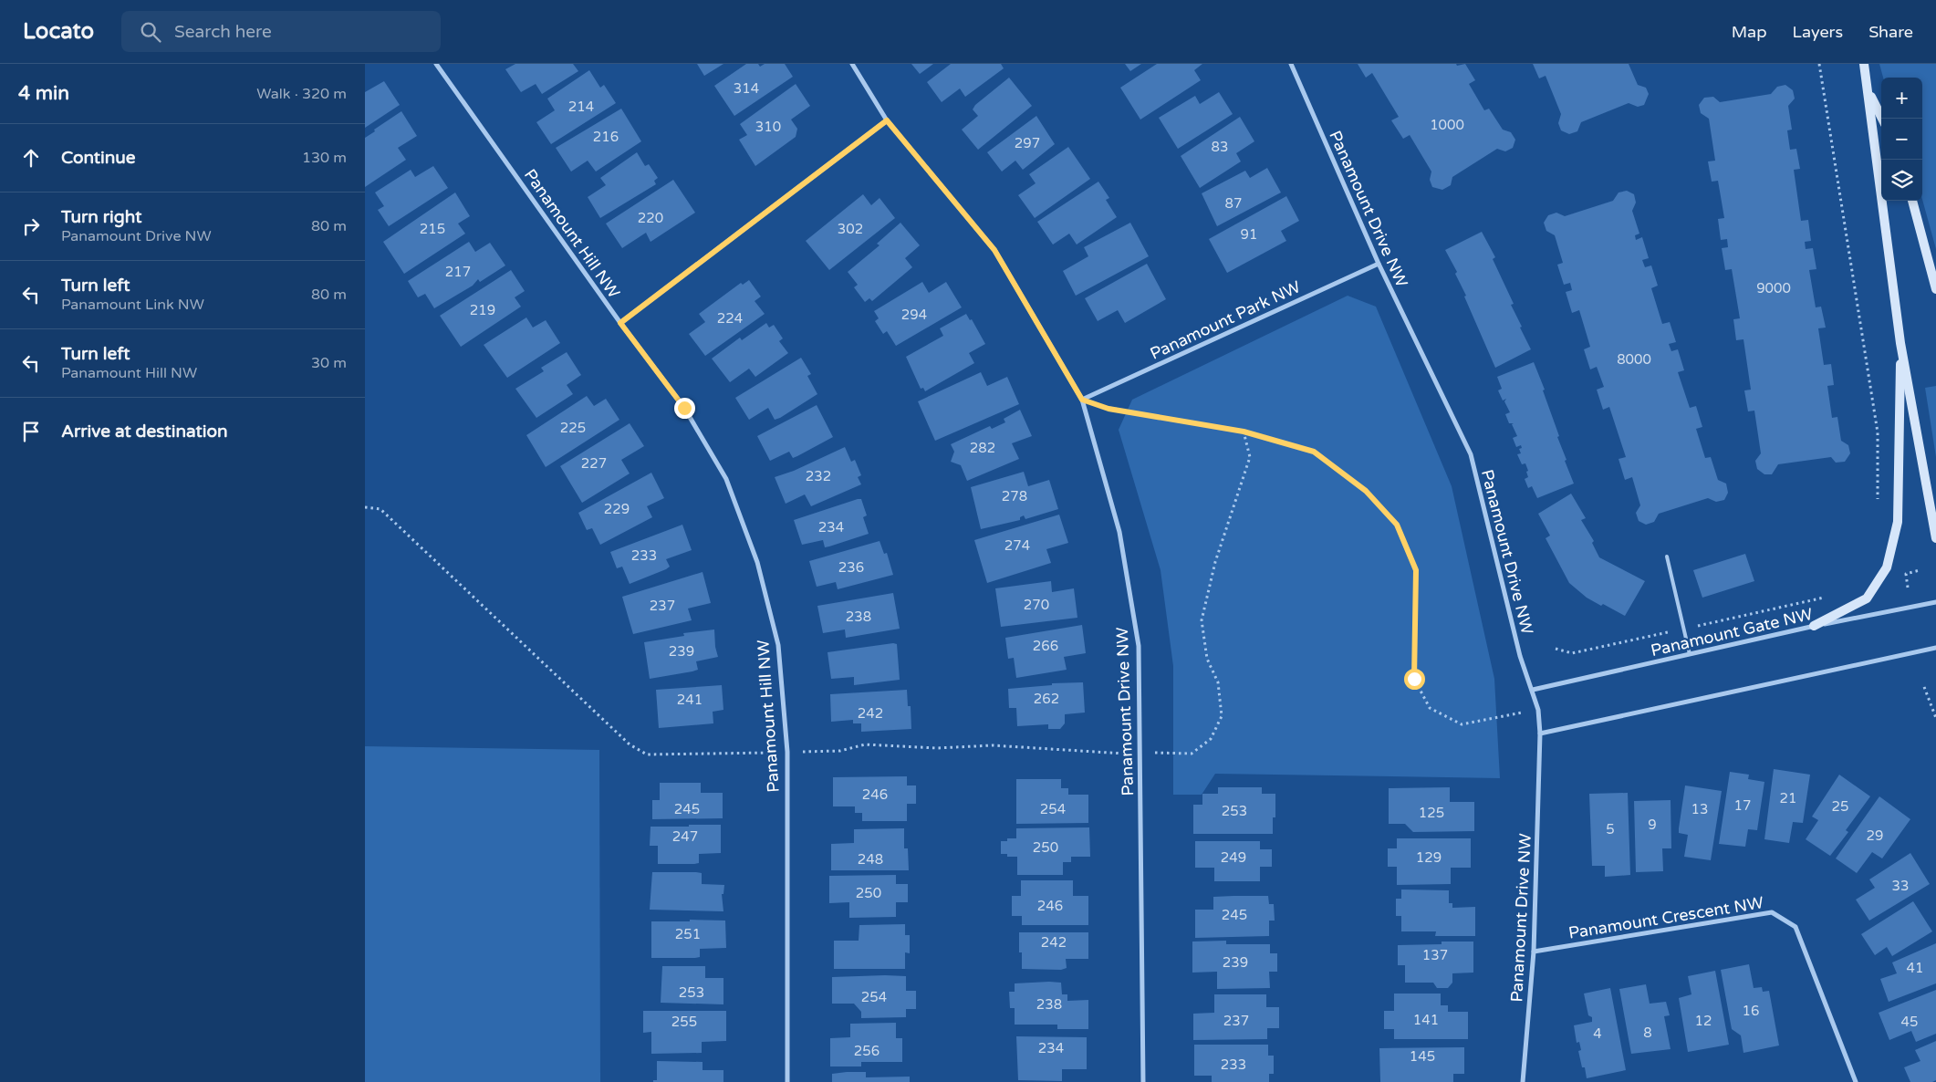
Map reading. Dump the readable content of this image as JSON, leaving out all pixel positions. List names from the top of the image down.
{
  "streets": {
    "street": [
      "Panamount Drive NW",
      "Panamount Hill NW",
      "Panamount Park NW",
      "Panamount Gate NW",
      "Panamount Crescent NW"
    ]
  },
  "crossings": [
    ["Panamount Drive NW", "Panamount Park NW"],
    ["Panamount Drive NW", "Panamount Gate NW"],
    ["Panamount Drive NW", "Panamount Crescent NW"]
  ],
  "house_numbers": [
    "314",
    "214",
    "1000",
    "310",
    "216",
    "297",
    "83",
    "87",
    "220",
    "215",
    "302",
    "91",
    "217",
    "9000",
    "219",
    "294",
    "224",
    "8000",
    "225",
    "282",
    "227",
    "232",
    "278",
    "229",
    "234",
    "274",
    "233",
    "236",
    "270",
    "237",
    "238",
    "266",
    "239",
    "262",
    "241",
    "242",
    "246",
    "21",
    "17",
    "25",
    "245",
    "254",
    "13",
    "253",
    "125",
    "9",
    "5",
    "29",
    "247",
    "250",
    "249",
    "129",
    "248",
    "33",
    "250",
    "246",
    "245",
    "251",
    "242",
    "137",
    "239",
    "41",
    "253",
    "254",
    "238",
    "16",
    "141",
    "237",
    "12",
    "255",
    "45",
    "8",
    "4",
    "234",
    "256",
    "145",
    "233"
  ],
  "page": {
    "header": "Locato",
    "search": "Search here",
    "nav": ["Map", "Layers", "Share"],
    "heading": ["4 min", "Walk · 320 m"],
    "map_buttons": ["+", "−"],
    "list": [
      ["Continue", "130 m"],
      ["Turn right", "Panamount Drive NW", "80 m"],
      ["Turn left", "Panamount Link NW", "80 m"],
      ["Turn left", "Panamount Hill NW", "30 m"],
      "Arrive at destination"
    ]
  }
}
